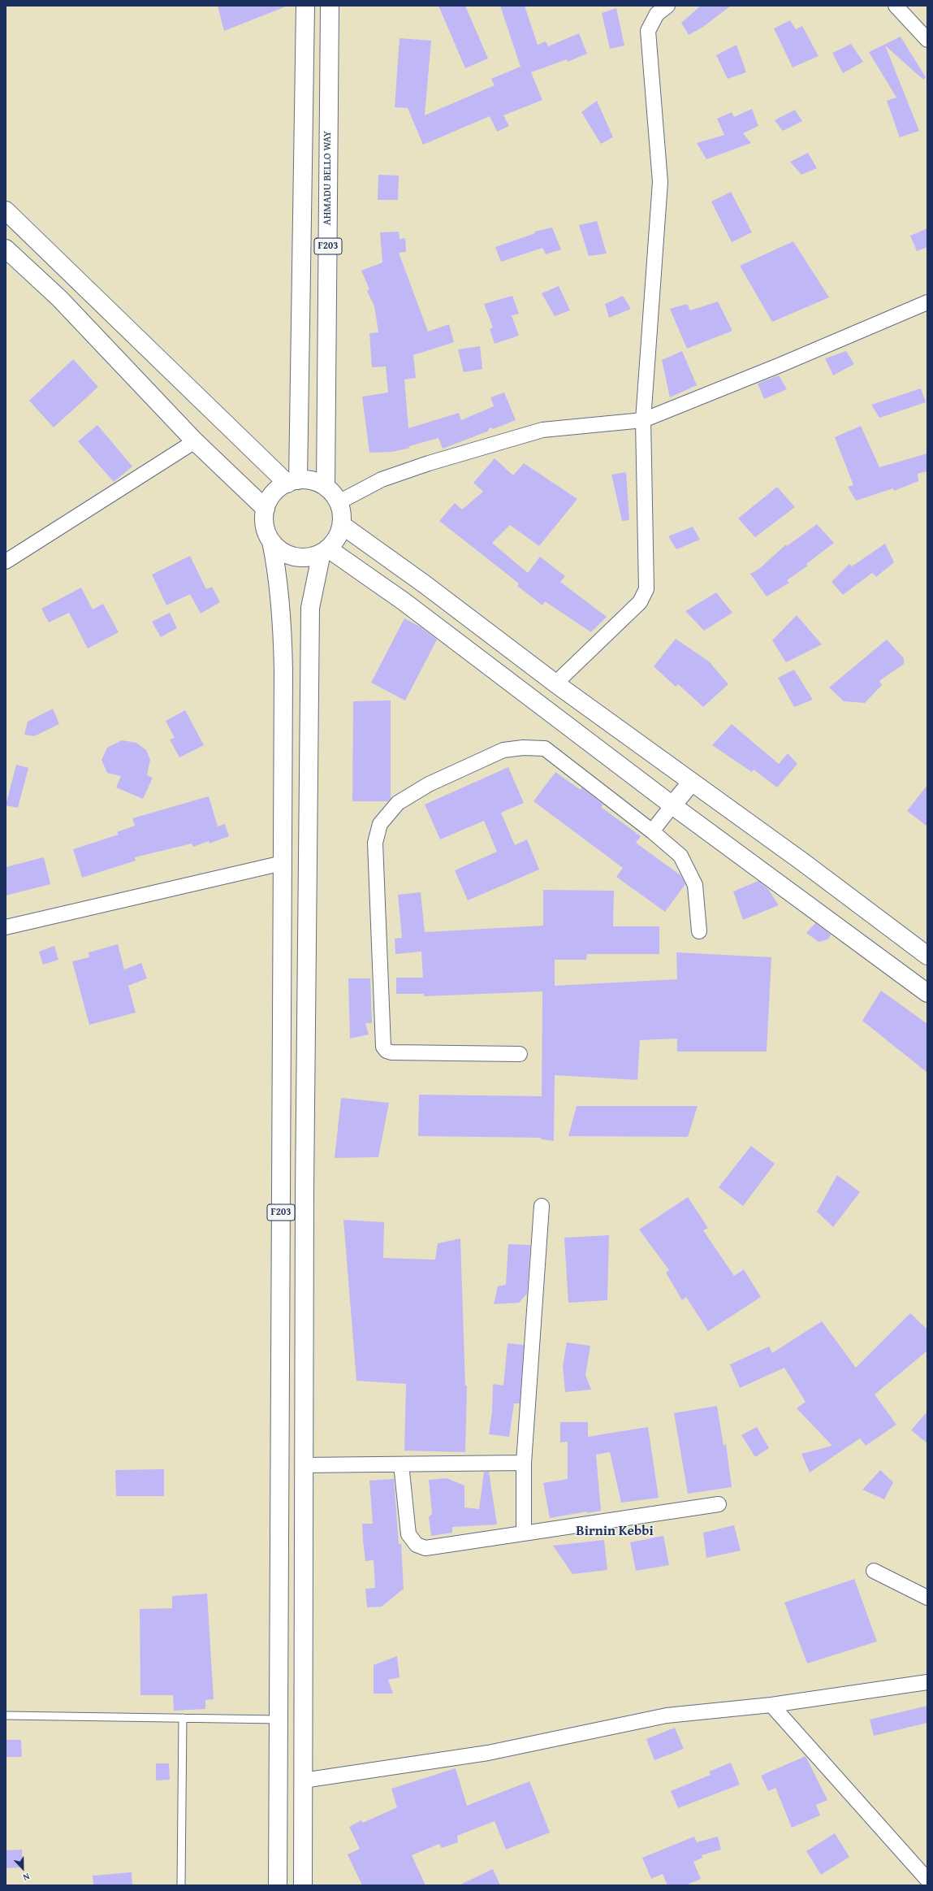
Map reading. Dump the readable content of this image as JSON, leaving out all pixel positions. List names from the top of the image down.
{
  "streets": {
    "main road": ["AHMADU BELLO WAY", "F203"]
  },
  "crossings": [
    ["AHMADU BELLO WAY", "F203"]
  ],
  "districts": ["Birnin Kebbi"],
  "north": "bottom"
}
